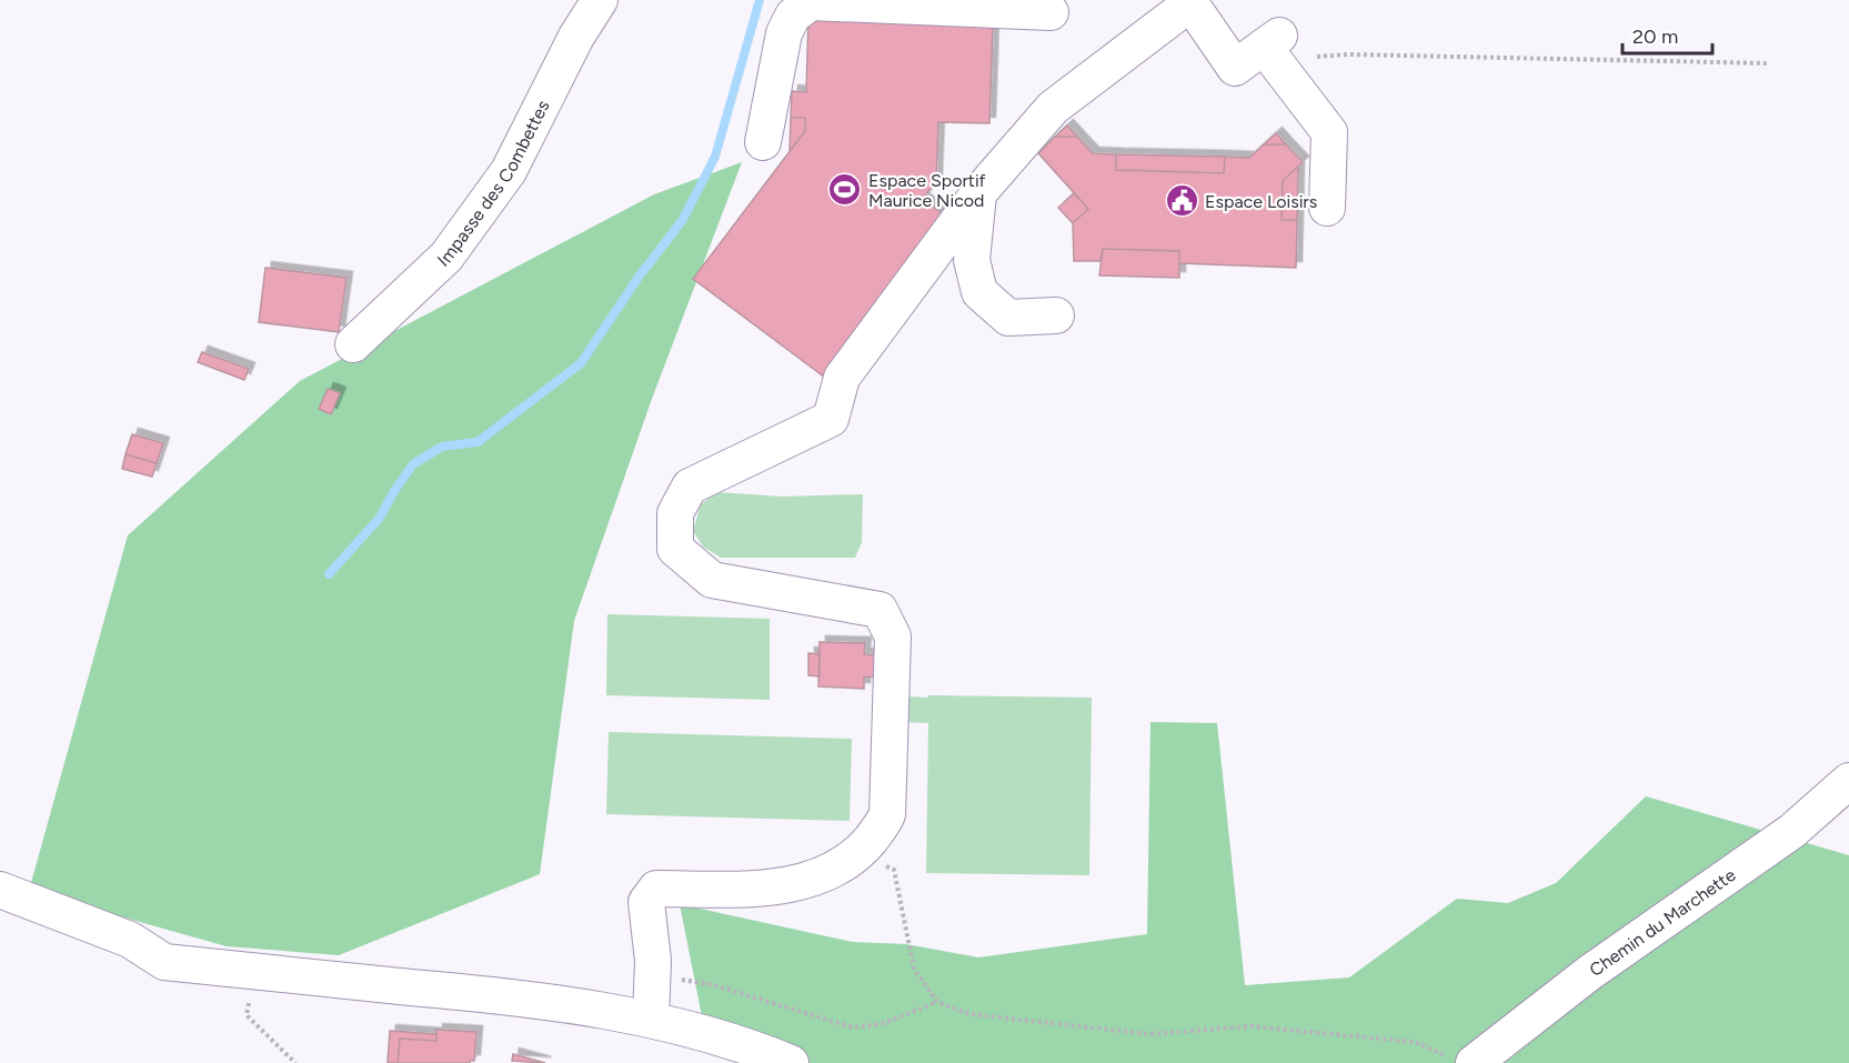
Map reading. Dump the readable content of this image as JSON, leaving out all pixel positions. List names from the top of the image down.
{
  "streets": {
    "street": ["Impasse des Combettes", "Chemin du Marchette"]
  },
  "places": {
    "sports": ["Espace Sportif Maurice Nicod"],
    "public building": ["Espace Loisirs"]
  },
  "scale_bar": "20 m"
}
